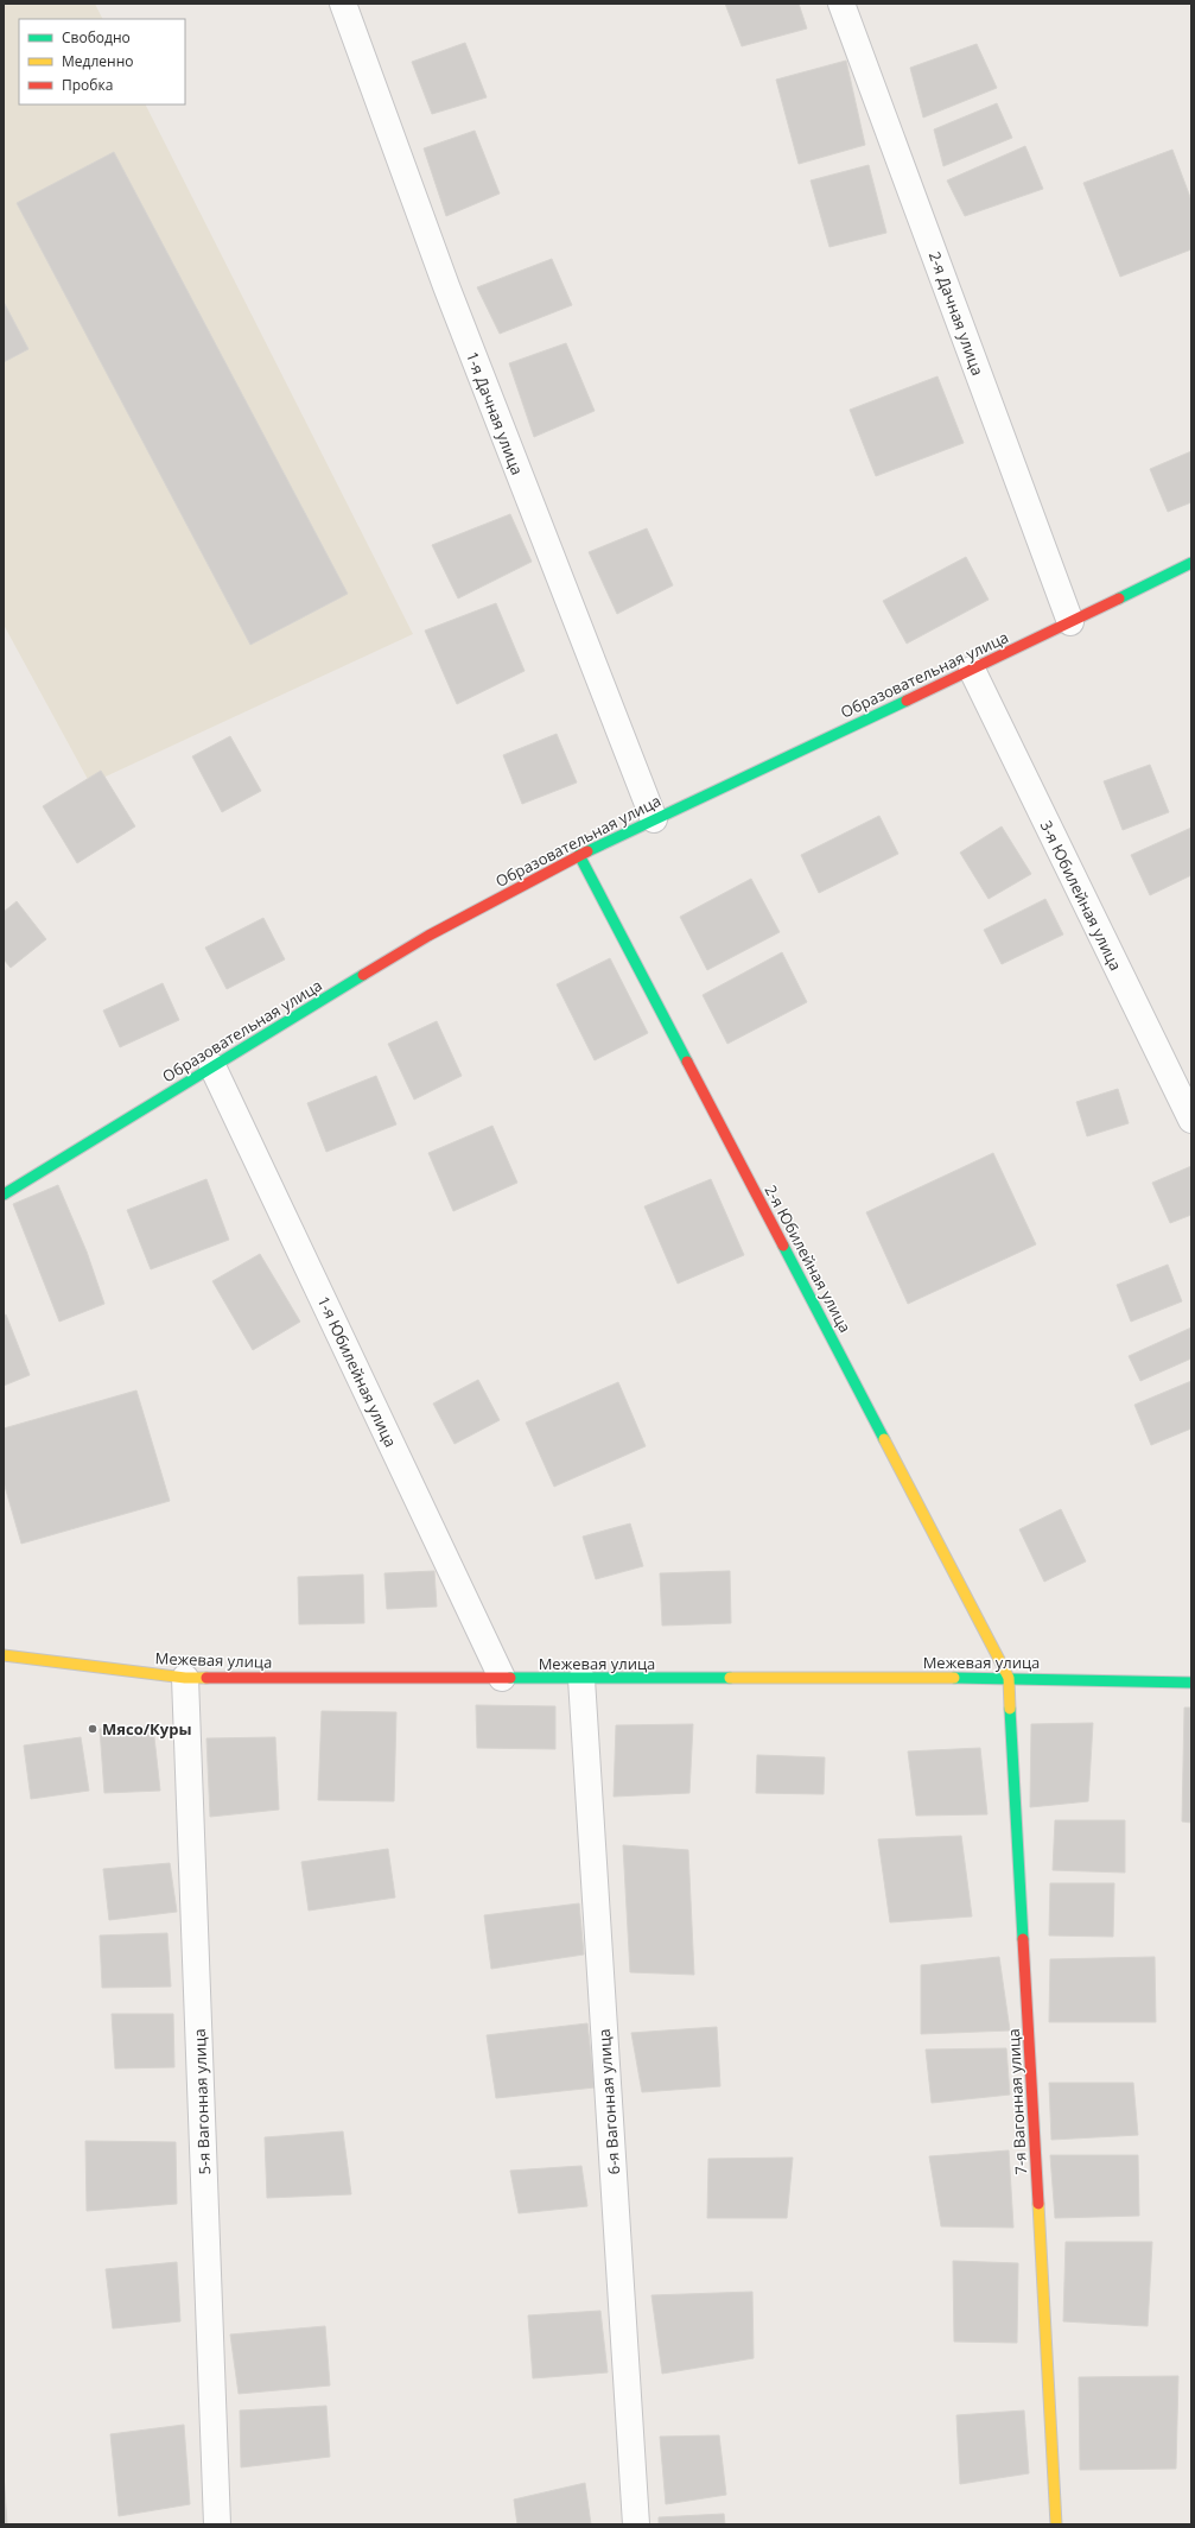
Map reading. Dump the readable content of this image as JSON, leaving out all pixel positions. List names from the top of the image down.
{
  "streets": {
    "street": [
      "2-я Дачная улица",
      "1-я Дачная улица",
      "Образовательная улица",
      "3-я Юбилейная улица",
      "2-я Юбилейная улица",
      "1-я Юбилейная улица",
      "Межевая улица",
      "5-я Вагонная улица",
      "6-я Вагонная улица",
      "7-я Вагонная улица"
    ]
  },
  "crossings": [
    ["2-я Дачная улица", "Образовательная улица"],
    ["1-я Дачная улица", "Образовательная улица"],
    ["Образовательная улица", "3-я Юбилейная улица"],
    ["Образовательная улица", "2-я Юбилейная улица"],
    ["Образовательная улица", "1-я Юбилейная улица"],
    ["2-я Юбилейная улица", "Межевая улица"],
    ["2-я Юбилейная улица", "7-я Вагонная улица"],
    ["1-я Юбилейная улица", "Межевая улица"],
    ["Межевая улица", "5-я Вагонная улица"],
    ["Межевая улица", "6-я Вагонная улица"],
    ["Межевая улица", "7-я Вагонная улица"]
  ],
  "places": ["Мясо/Куры"],
  "legend": ["Свободно", "Медленно", "Пробка"]
}
